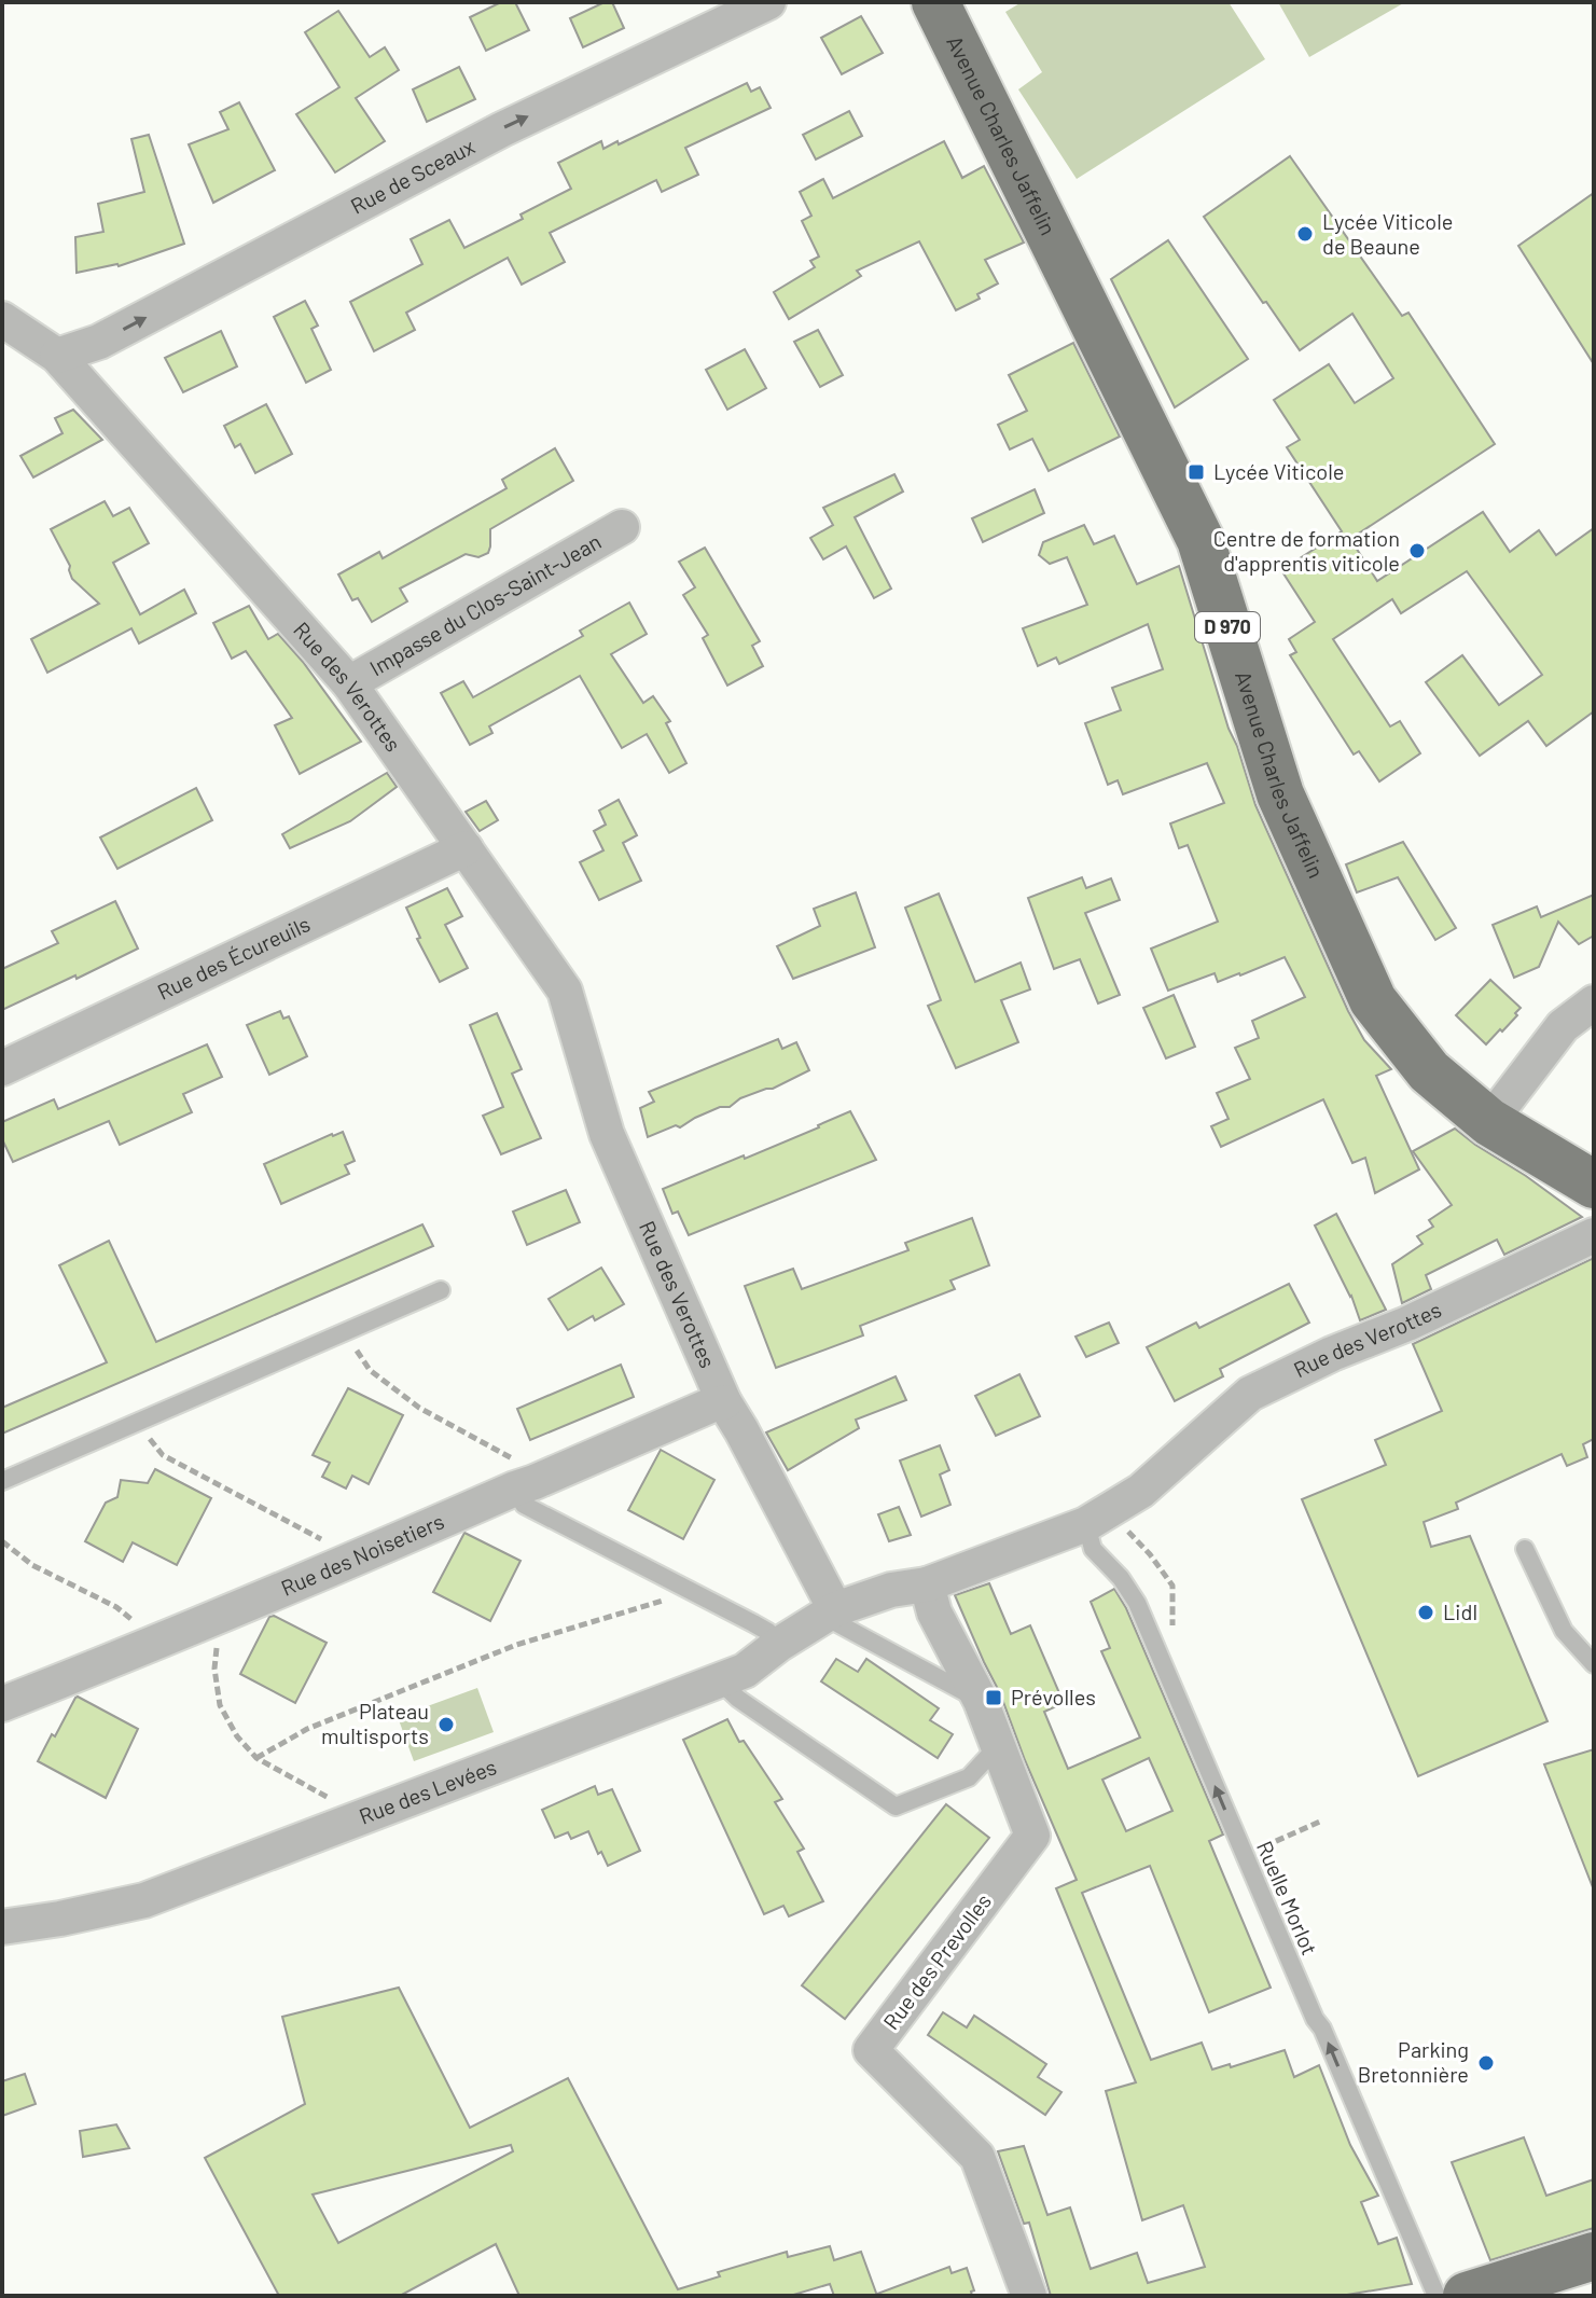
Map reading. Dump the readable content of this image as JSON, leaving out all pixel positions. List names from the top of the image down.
{
  "streets": {
    "main road": ["Avenue Charles Jaffelin", "D 970"],
    "street": [
      "Rue de Sceaux",
      "Impasse du Clos-Saint-Jean",
      "Rue des Verottes",
      "Rue des Écureuils",
      "Rue des Noisetiers",
      "Rue des Levées",
      "Rue des Prevolles"
    ],
    "lane": ["Ruelle Morlot"]
  },
  "crossings": [
    ["Rue de Sceaux", "Rue des Verottes"],
    ["Impasse du Clos-Saint-Jean", "Rue des Verottes"],
    ["Rue des Verottes", "Rue des Écureuils"],
    ["Rue des Verottes", "Rue des Noisetiers"],
    ["Rue des Verottes", "Rue des Levées"],
    ["Rue des Verottes", "Ruelle Morlot"],
    ["Rue des Verottes", "Rue des Prevolles"]
  ],
  "one_way": ["Rue de Sceaux", "Ruelle Morlot"],
  "places": {
    "other": [
      "Lycée Viticole de Beaune",
      "Centre de formation d'apprentis viticole",
      "Lidl",
      "Plateau multisports",
      "Parking Bretonnière"
    ],
    "transit": ["Lycée Viticole", "Prévolles"]
  }
}
